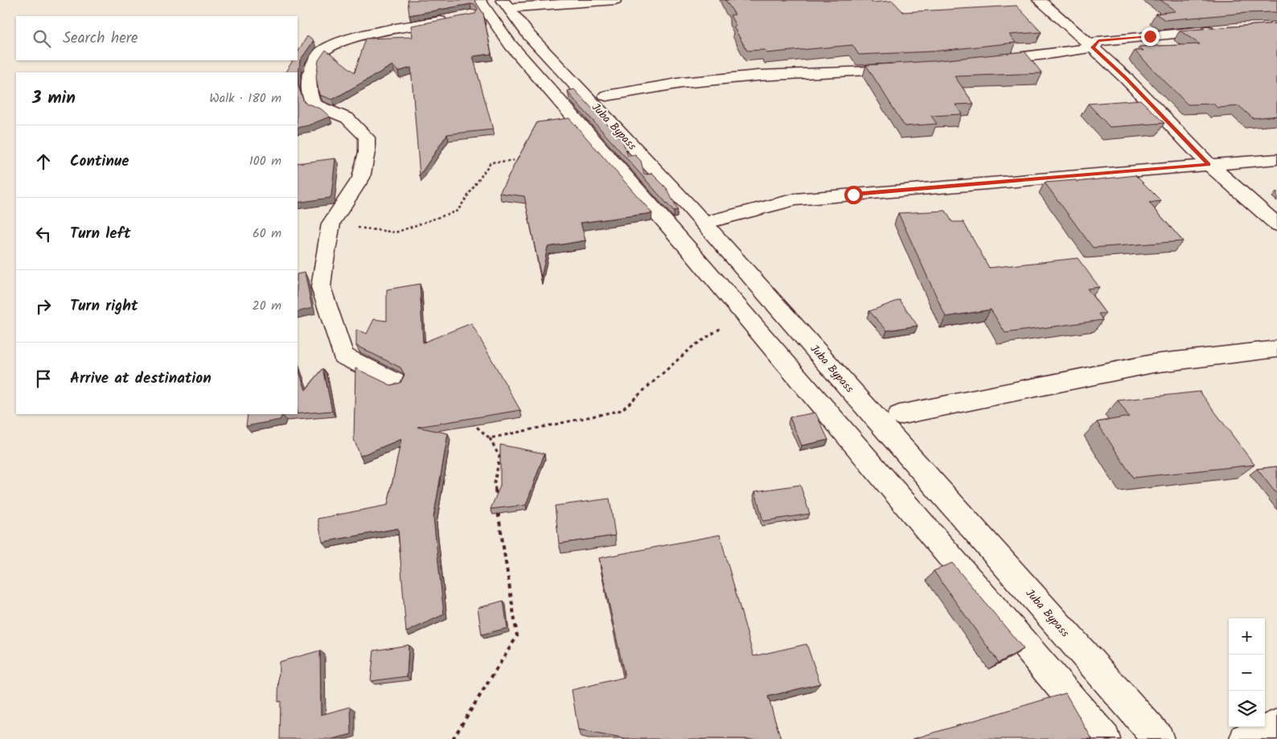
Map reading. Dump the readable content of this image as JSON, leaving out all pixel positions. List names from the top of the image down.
{
  "streets": {
    "street": ["Juba Bypass"]
  },
  "page": {
    "search": "Search here",
    "heading": ["3 min", "Walk · 180 m"],
    "list": [
      ["Continue", "100 m"],
      ["Turn left", "60 m"],
      ["Turn right", "20 m"],
      "Arrive at destination"
    ],
    "map_buttons": ["+", "−"]
  }
}
